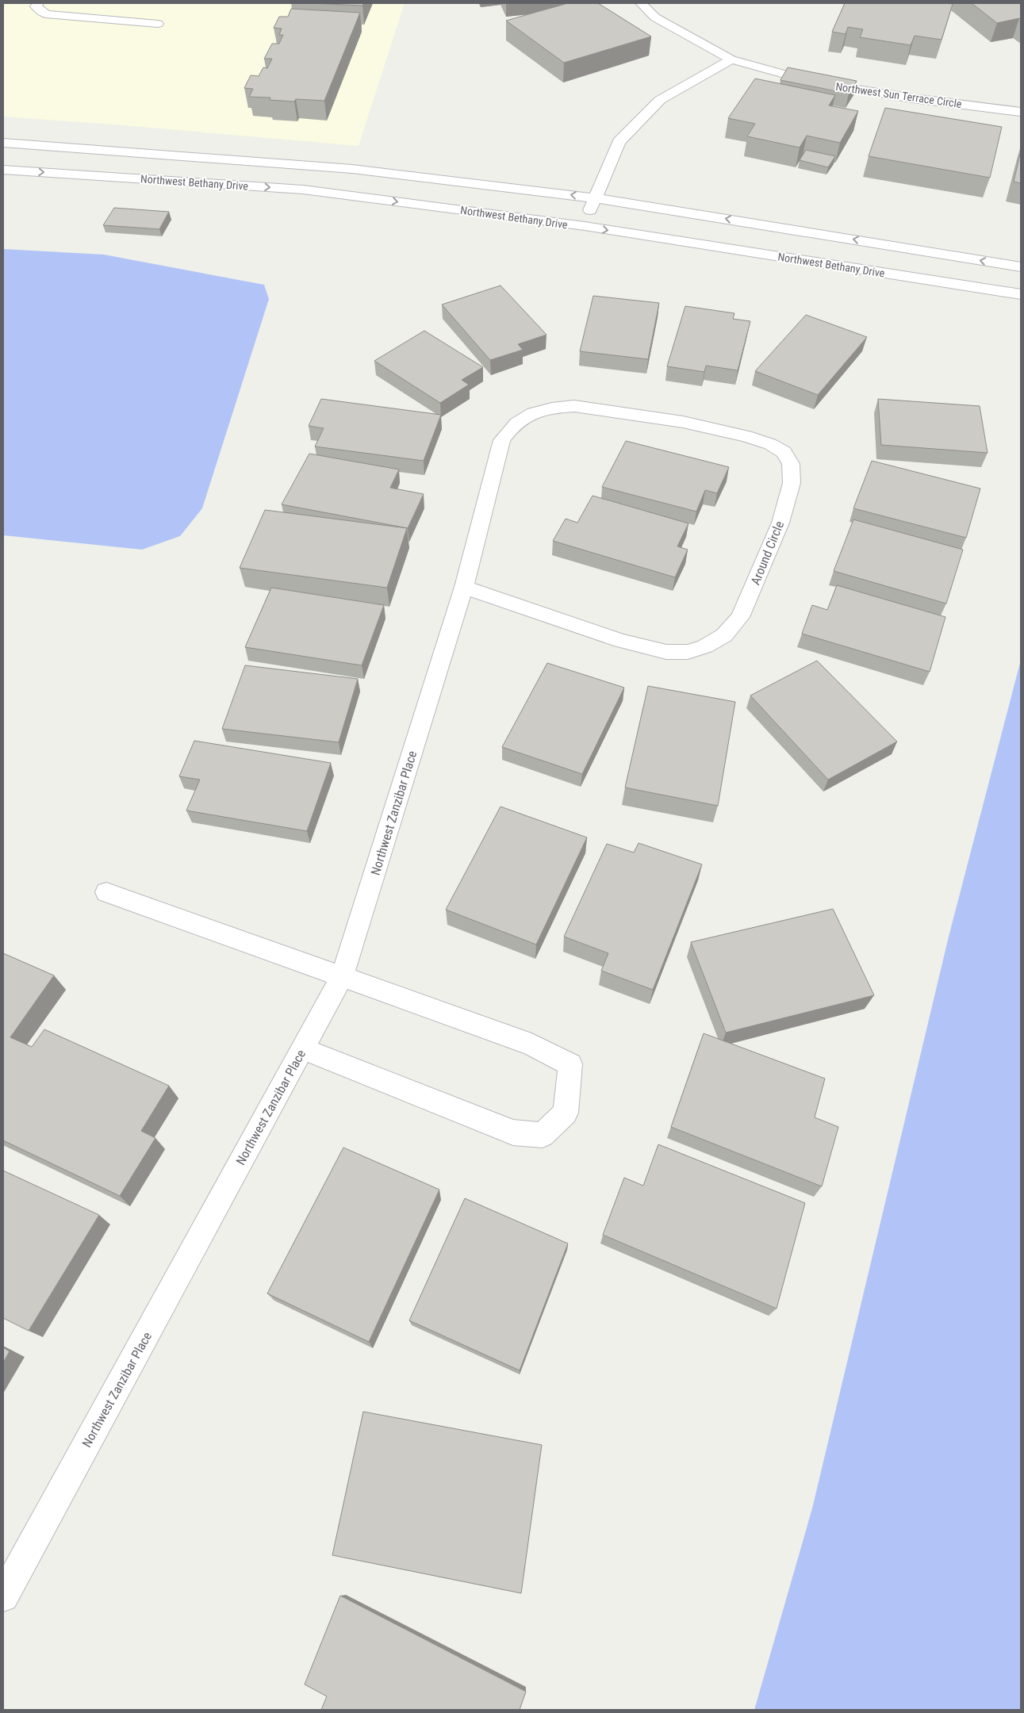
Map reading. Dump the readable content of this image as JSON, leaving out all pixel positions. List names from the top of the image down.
{
  "streets": {
    "street": [
      "Northwest Sun Terrace Circle",
      "Northwest Bethany Drive",
      "Around Circle",
      "Northwest Zanzibar Place"
    ]
  },
  "crossings": [
    ["Around Circle", "Northwest Zanzibar Place"]
  ]
}
